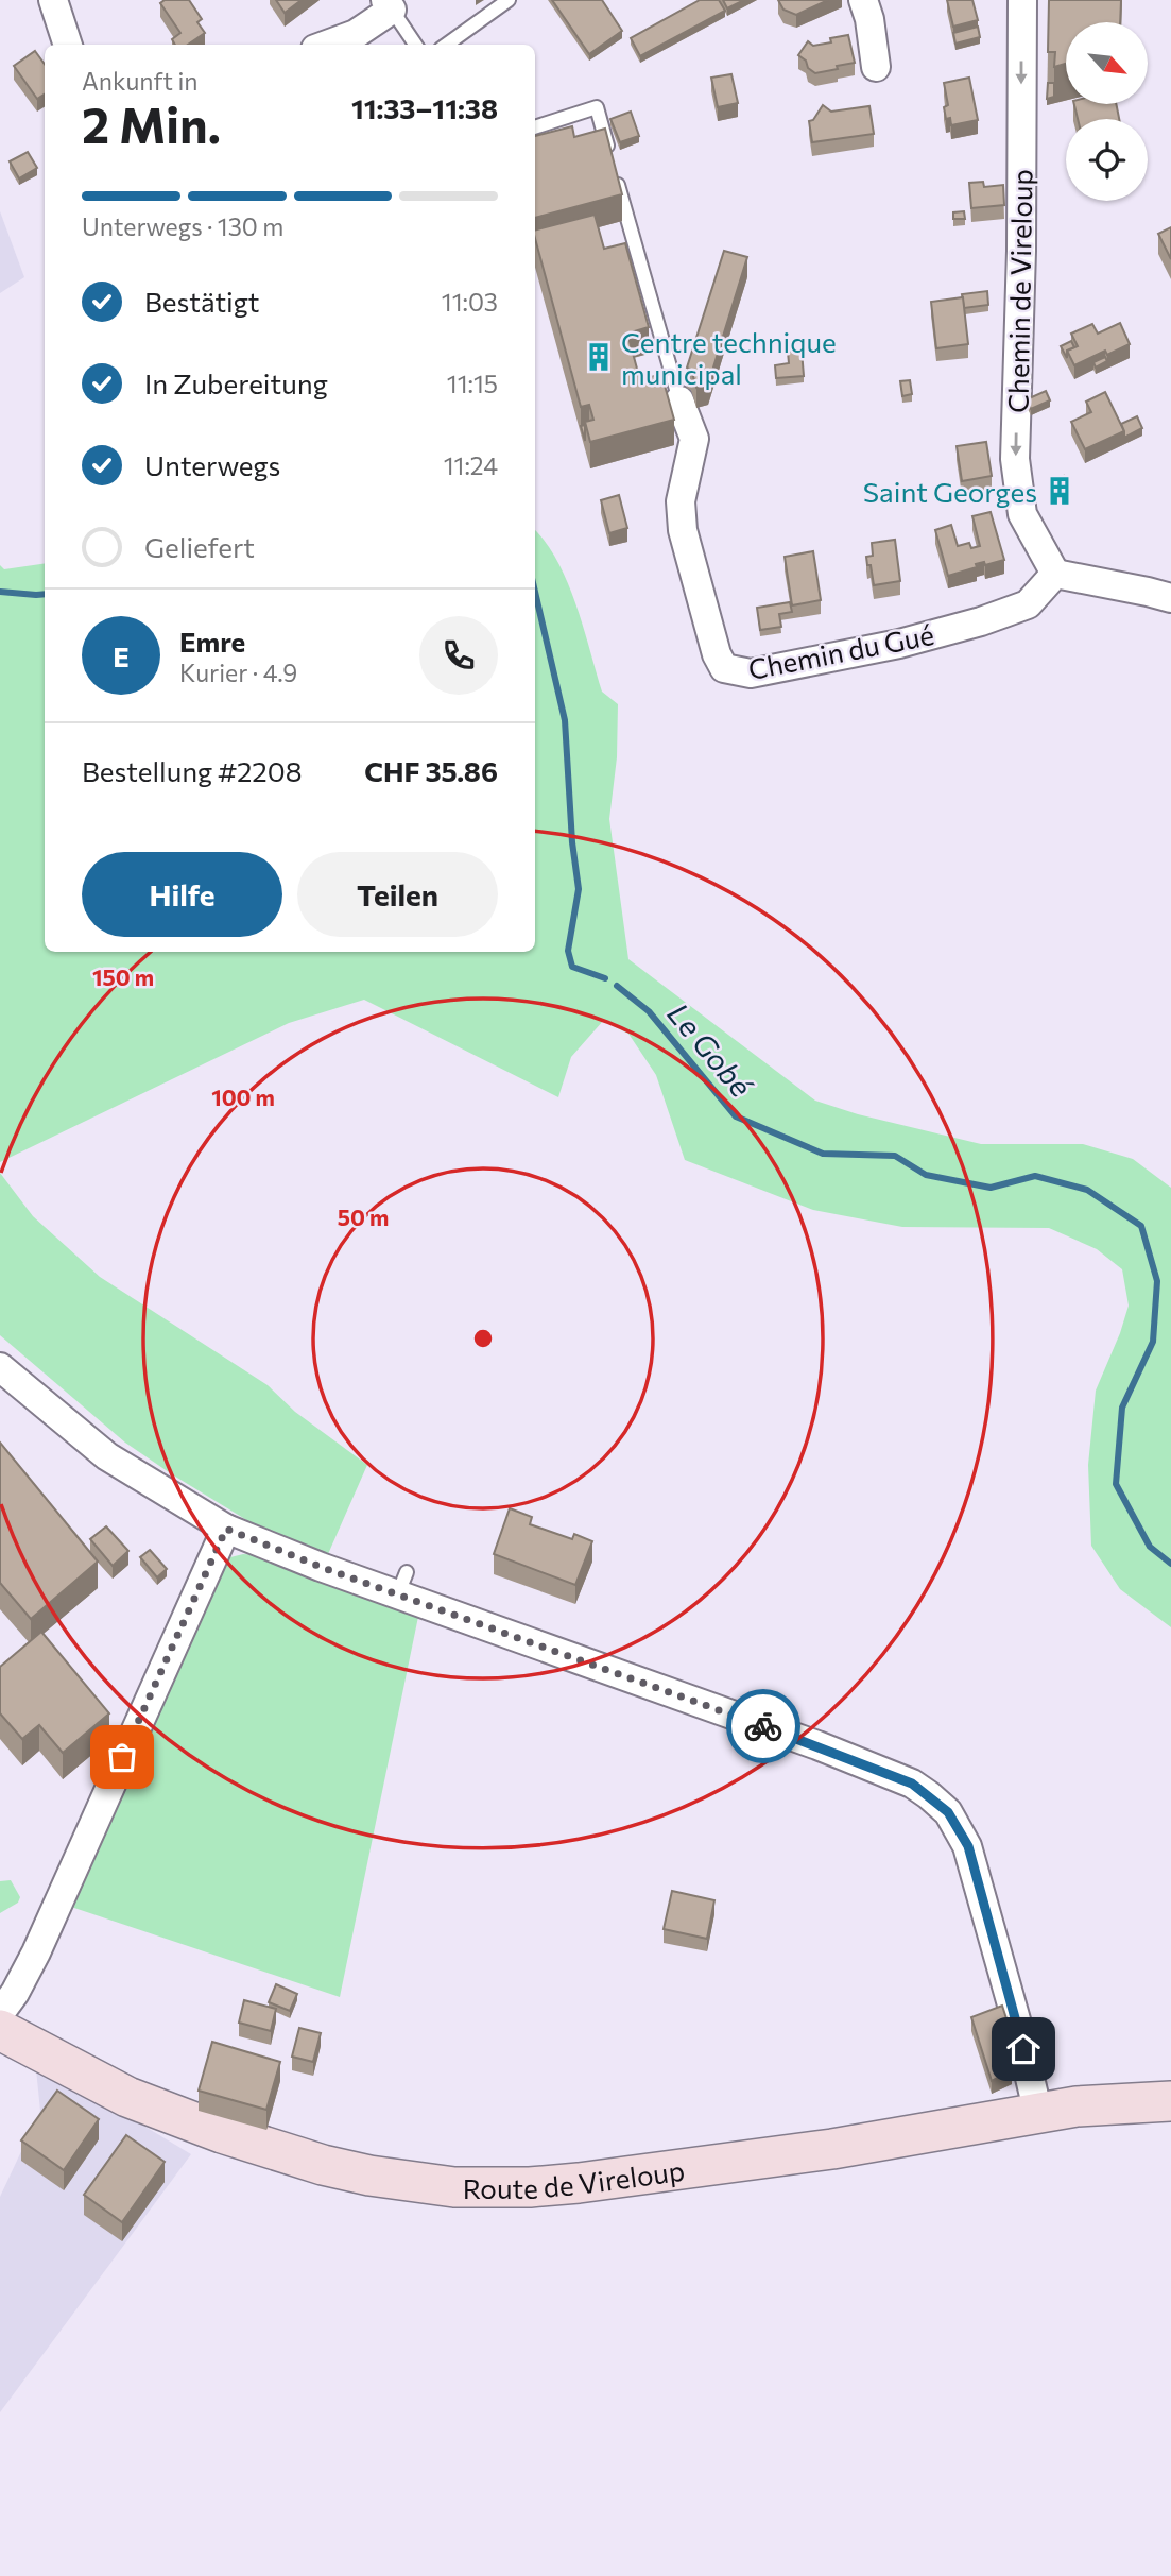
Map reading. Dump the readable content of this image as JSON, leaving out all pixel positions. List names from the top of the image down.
{
  "streets": {
    "main road": ["Route de Vireloup"],
    "street": ["Chemin de Vireloup", "Chemin du Gué"]
  },
  "crossings": [
    ["Chemin de Vireloup", "Chemin du Gué"]
  ],
  "one_way": ["Chemin de Vireloup"],
  "water": ["Le Gobé"],
  "places": {
    "building": ["Centre technique municipal", "Saint Georges"]
  },
  "north": "bottom right",
  "page": {
    "heading": ["2 Min.", "Ankunft in", "11:33–11:38"],
    "panel": [
      "Emre",
      "Kurier · 4.9",
      "Bestellung #2208",
      "CHF 35.86"
    ],
    "bar": "Unterwegs · 130 m",
    "list": [
      ["Bestätigt", "11:03"],
      ["In Zubereitung", "11:15"],
      ["Unterwegs", "11:24"],
      "Geliefert"
    ],
    "round": "E",
    "buttons": ["Hilfe", "Teilen"]
  },
  "rings": ["150 m", "100 m", "50 m"]
}
